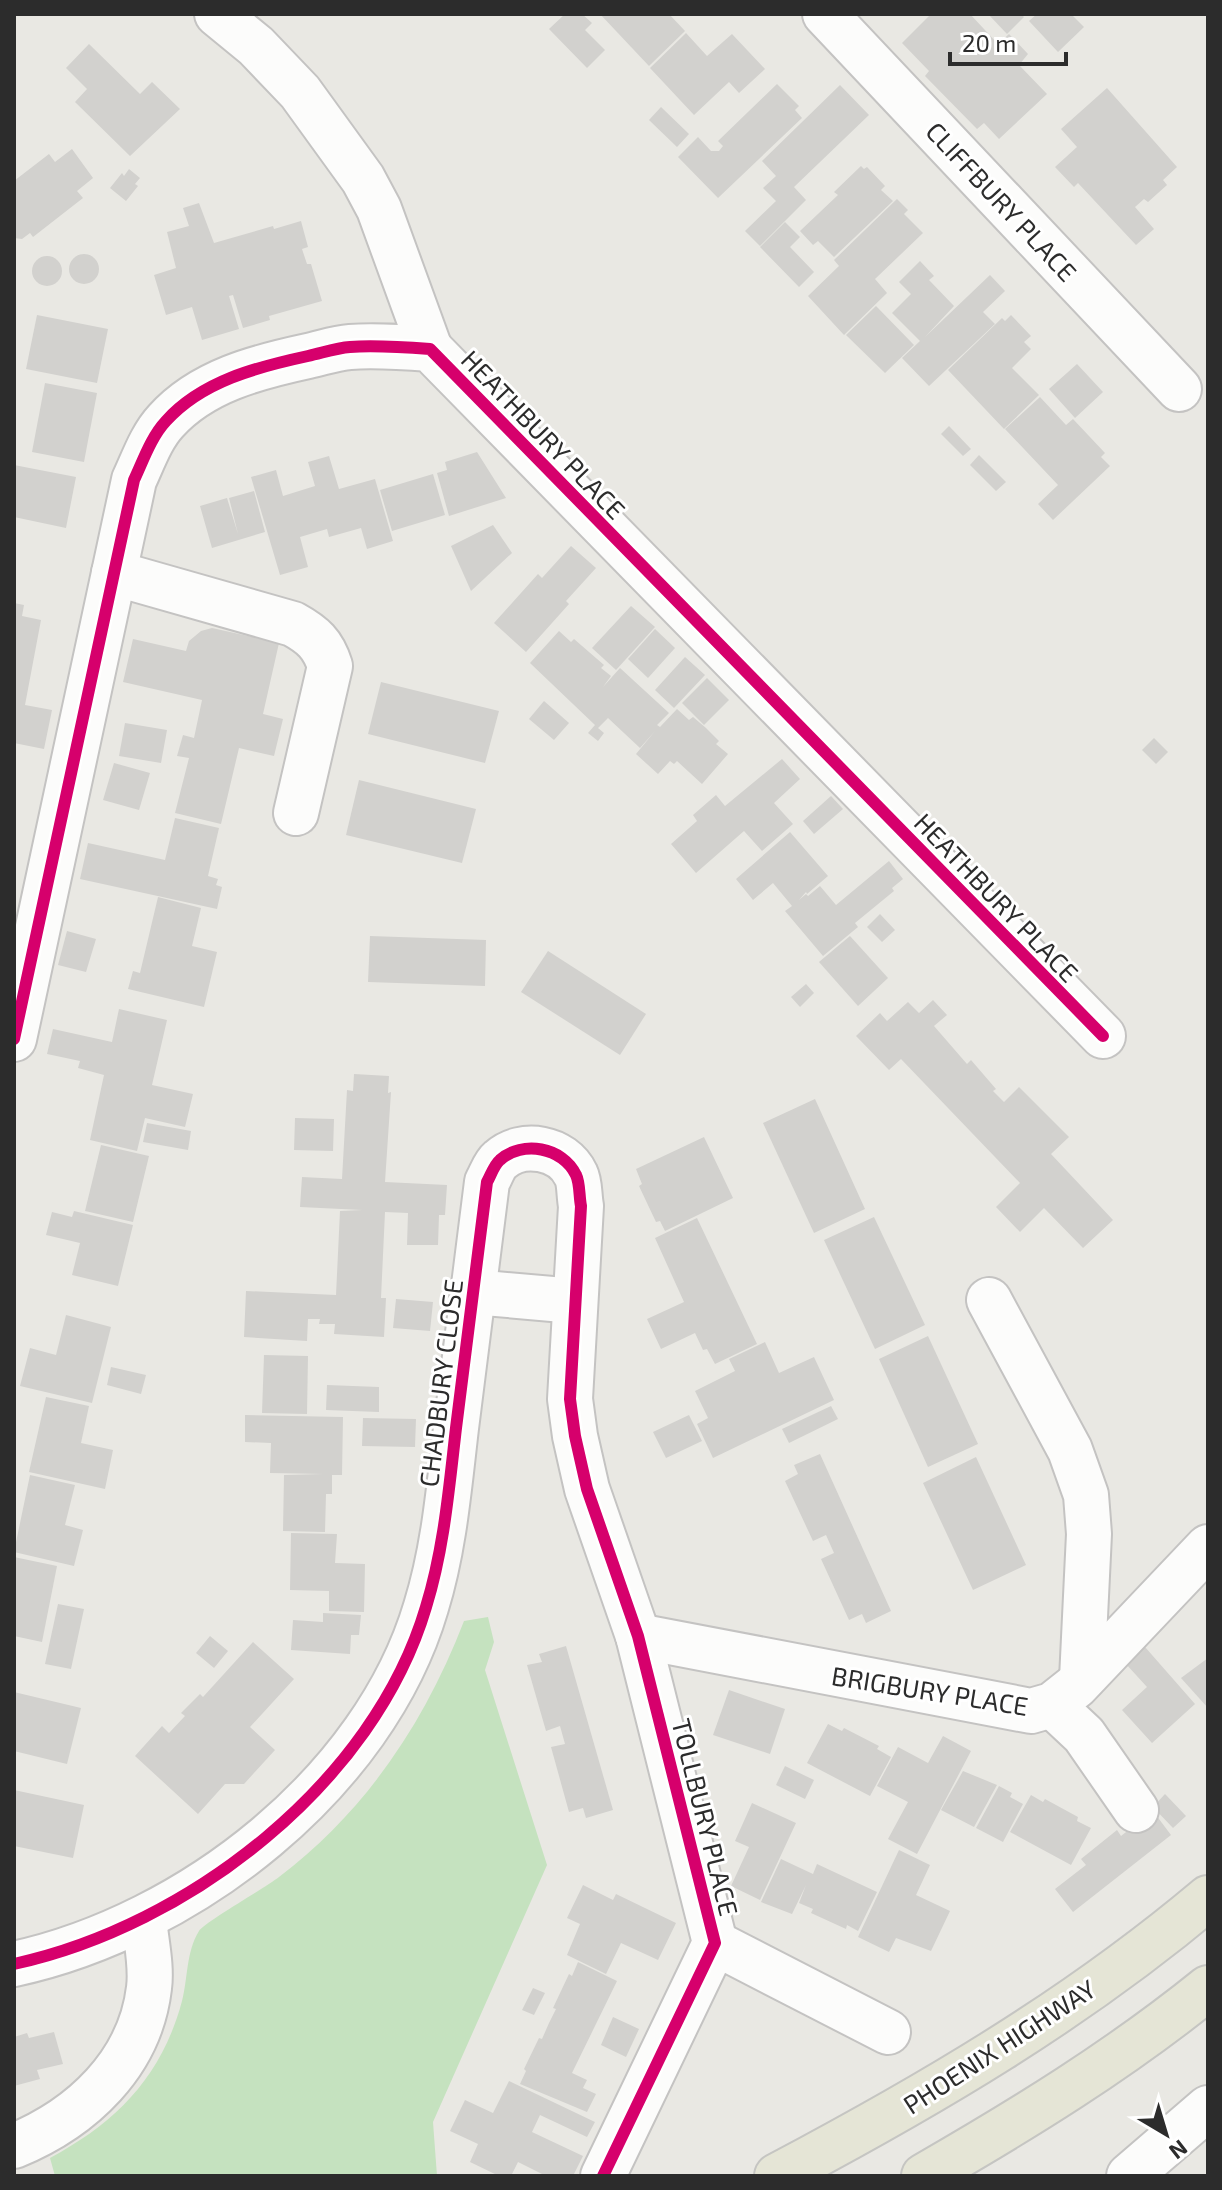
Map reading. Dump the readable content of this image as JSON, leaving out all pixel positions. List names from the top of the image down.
{
  "streets": {
    "main road": ["PHOENIX HIGHWAY"],
    "street": [
      "CLIFFBURY PLACE",
      "HEATHBURY PLACE",
      "CHADBURY CLOSE",
      "BRIGBURY PLACE",
      "TOLLBURY PLACE"
    ]
  },
  "crossings": [
    ["CHADBURY CLOSE", "BRIGBURY PLACE"],
    ["CHADBURY CLOSE", "TOLLBURY PLACE"],
    ["BRIGBURY PLACE", "TOLLBURY PLACE"]
  ],
  "scale_bar": "20 m",
  "north": "bottom right"
}
